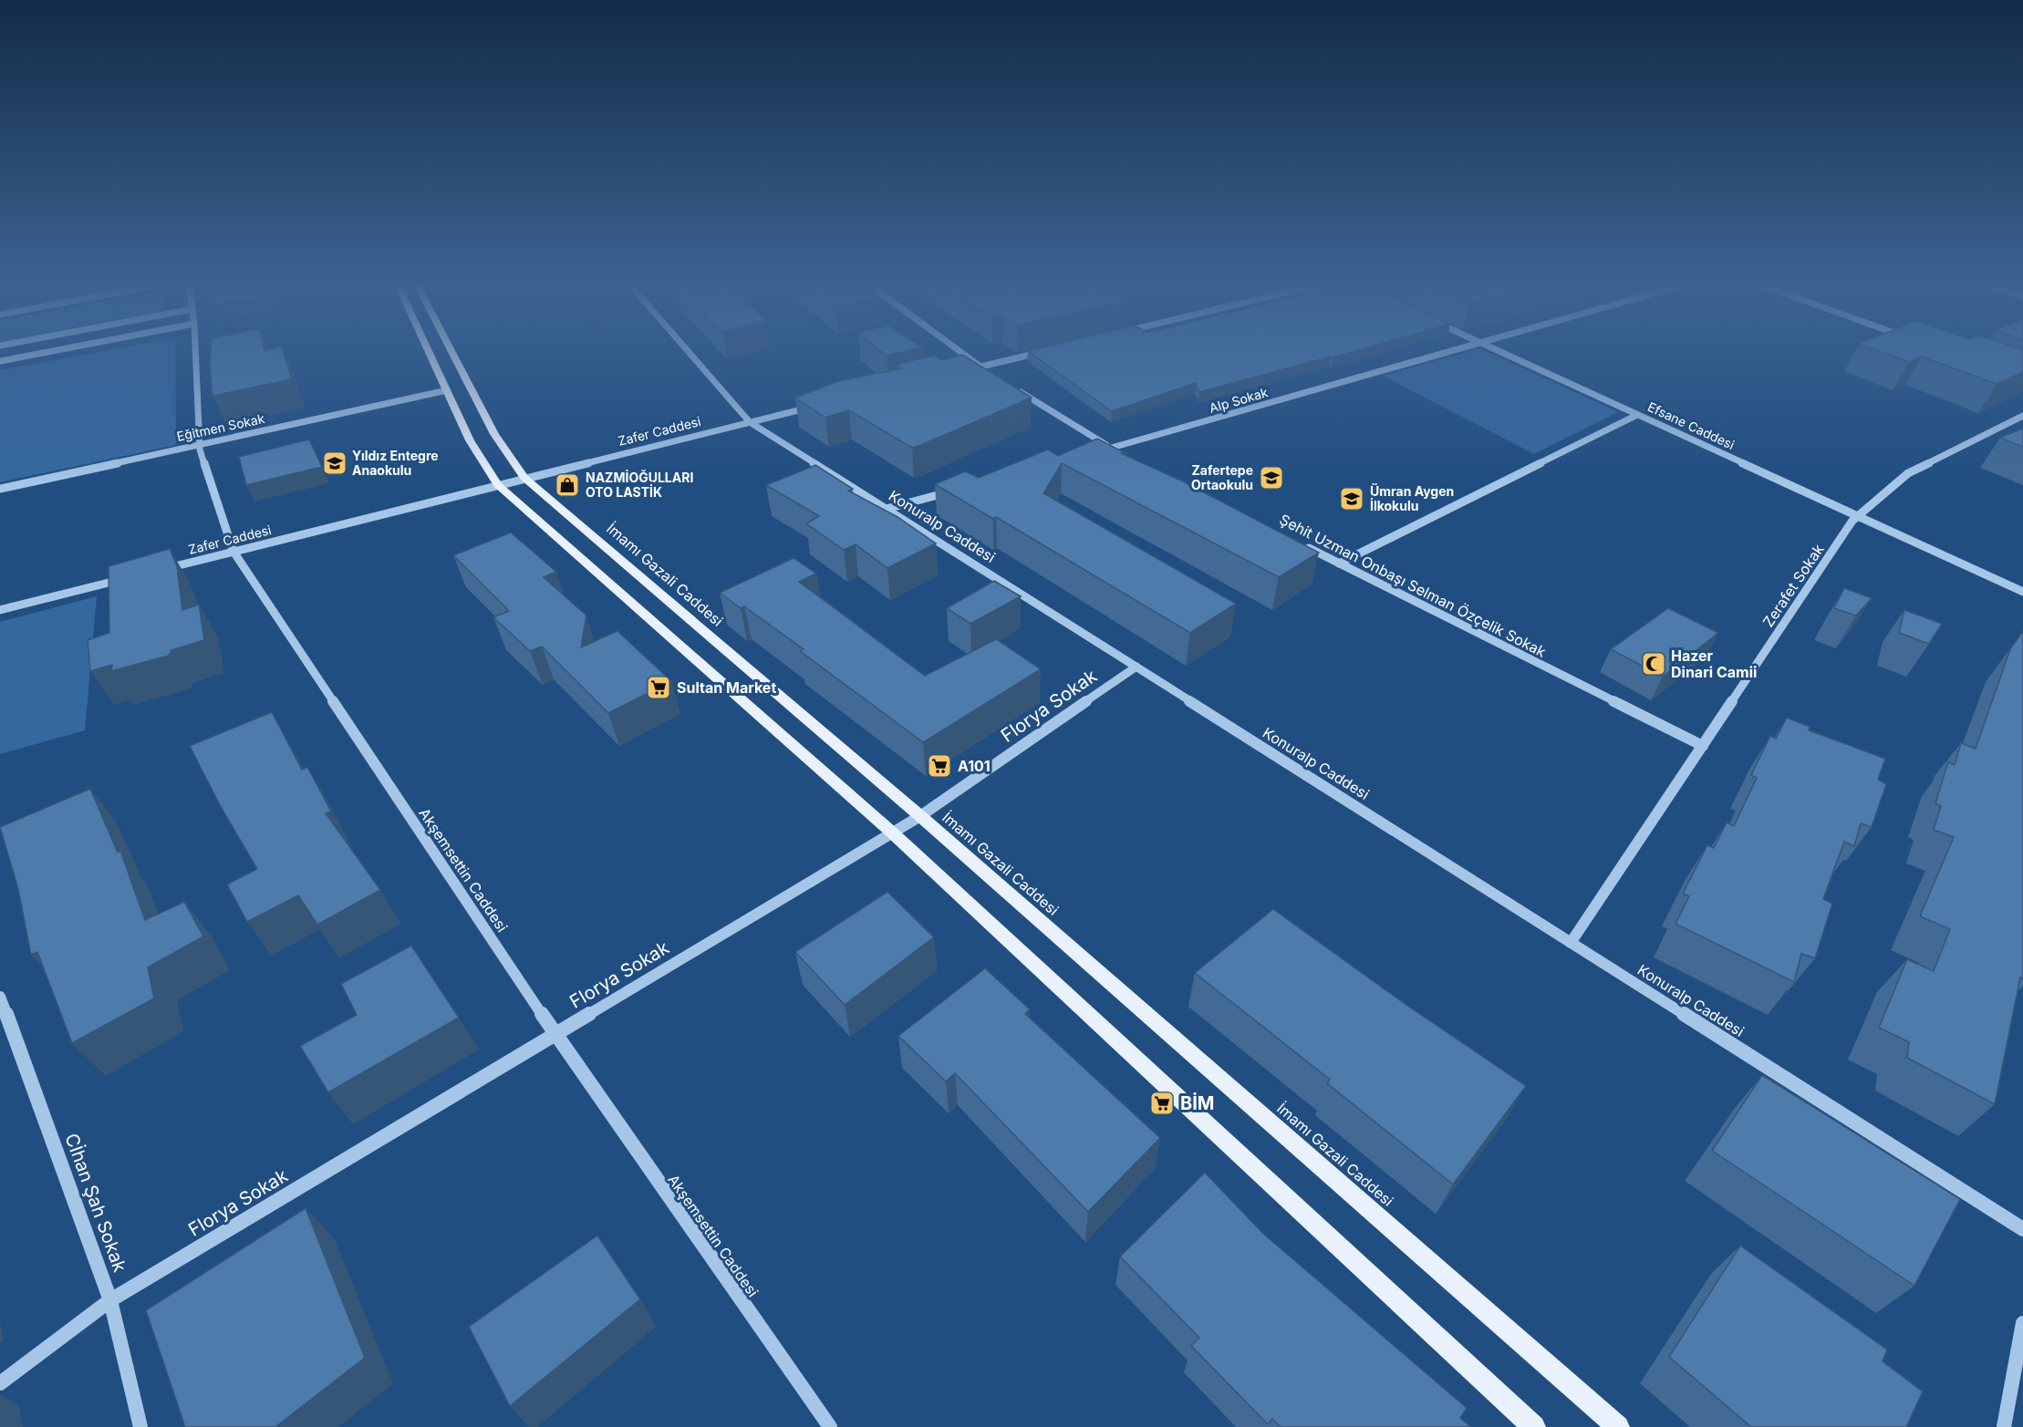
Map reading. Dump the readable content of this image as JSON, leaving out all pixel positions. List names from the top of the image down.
{
  "streets": {
    "main road": ["İmamı Gazali Caddesi"],
    "street": [
      "Alp Sokak",
      "Efsane Caddesi",
      "Eğitmen Sokak",
      "Zafer Caddesi",
      "Konuralp Caddesi",
      "Şehit Uzman Onbaşı Selman Özçelik Sokak",
      "Zerafet Sokak",
      "Florya Sokak",
      "Akşemsettin Caddesi",
      "Cİhan Şah Sokak"
    ]
  },
  "crossings": [
    ["Efsane Caddesi", "Zerafet Sokak"],
    ["Eğitmen Sokak", "Akşemsettin Caddesi"],
    ["Zafer Caddesi", "Konuralp Caddesi"],
    ["Zafer Caddesi", "İmamı Gazali Caddesi"],
    ["Zafer Caddesi", "Akşemsettin Caddesi"],
    ["Konuralp Caddesi", "Zerafet Sokak"],
    ["Konuralp Caddesi", "Florya Sokak"],
    ["İmamı Gazali Caddesi", "Florya Sokak"],
    ["Şehit Uzman Onbaşı Selman Özçelik Sokak", "Zerafet Sokak"],
    ["Florya Sokak", "Akşemsettin Caddesi"],
    ["Florya Sokak", "Cİhan Şah Sokak"]
  ],
  "places": {
    "school or university": ["Yıldız Entegre Anaokulu", "Zafertepe Ortaokulu", "Ümran Aygen İlkokulu"],
    "shop": ["NAZMİOĞULLARI OTO LASTİK"],
    "mosque": ["Hazer Dinari Camii"],
    "supermarket": ["Sultan Market", "A101", "BİM"]
  }
}
